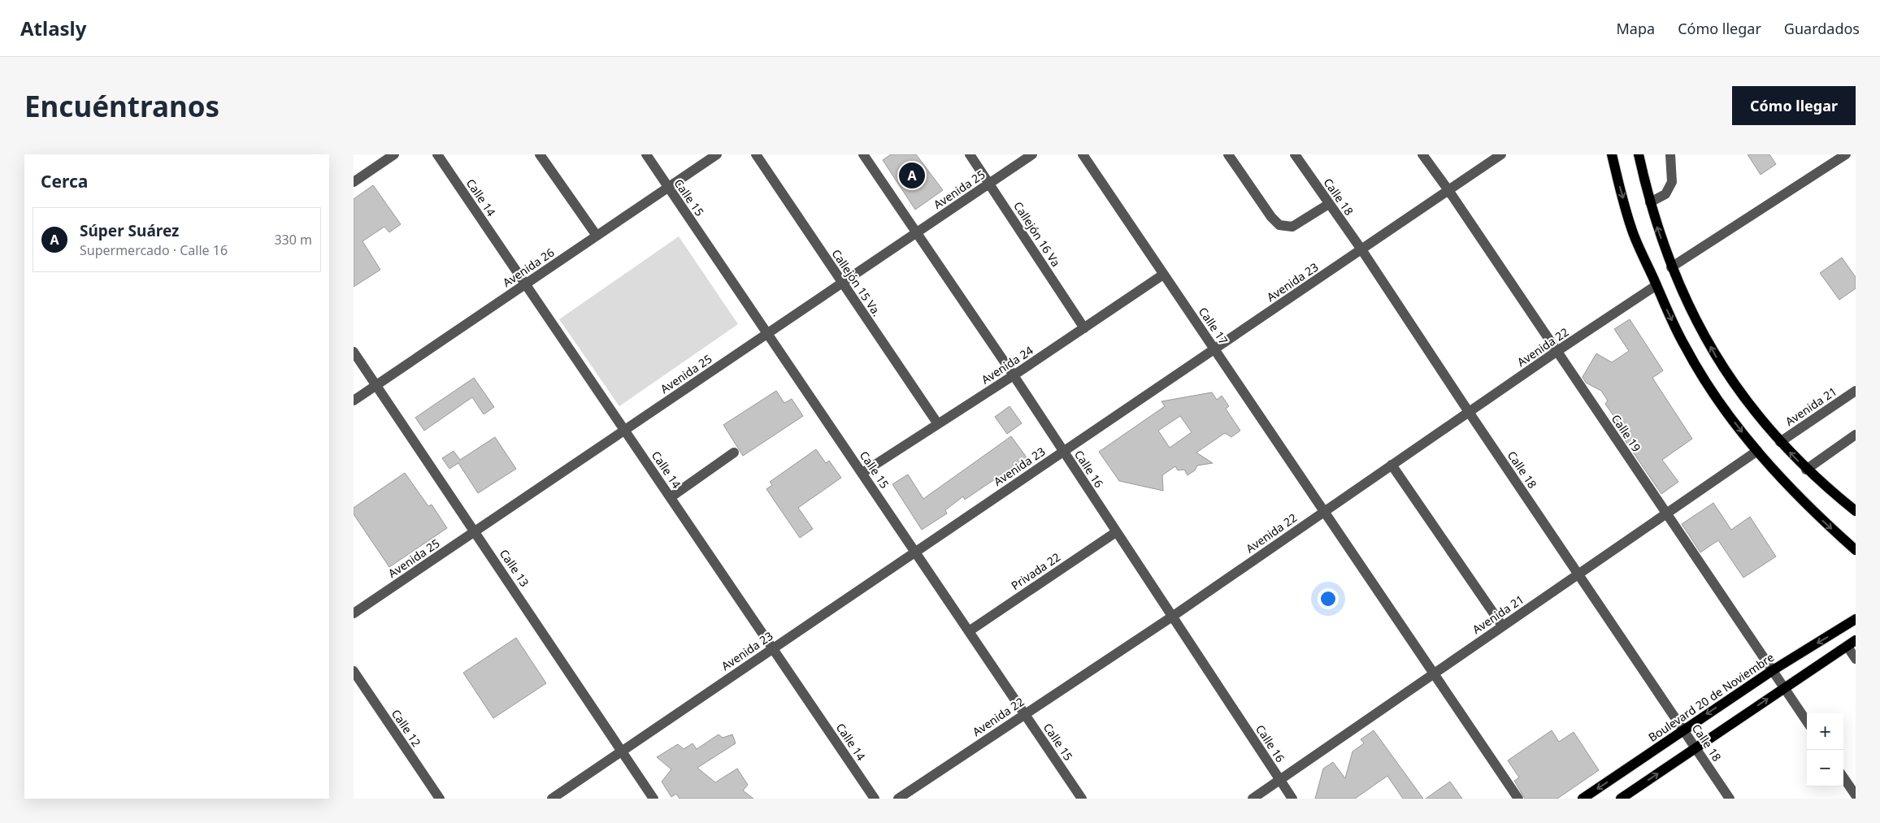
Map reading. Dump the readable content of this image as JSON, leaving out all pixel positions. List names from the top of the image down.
{
  "streets": {
    "main road": ["Boulevard 20 de Noviembre"],
    "street": [
      "Avenida 25",
      "Calle 18",
      "Calle 14",
      "Calle 15",
      "Callejón 16 Va",
      "Avenida 26",
      "Avenida 23",
      "Callejón 15 Va.",
      "Calle 17",
      "Avenida 22",
      "Avenida 24",
      "Avenida 21",
      "Calle 19",
      "Calle 16",
      "Calle 13",
      "Privada 22",
      "Calle 12"
    ]
  },
  "crossings": [
    ["Avenida 25", "Calle 14"],
    ["Avenida 25", "Calle 15"],
    ["Avenida 25", "Callejón 16 Va"],
    ["Avenida 25", "Callejón 15 Va."],
    ["Avenida 25", "Calle 16"],
    ["Avenida 25", "Calle 13"],
    ["Calle 18", "Avenida 23"],
    ["Calle 18", "Avenida 22"],
    ["Calle 18", "Avenida 21"],
    ["Calle 18", "Boulevard 20 de Noviembre"],
    ["Calle 14", "Avenida 26"],
    ["Calle 14", "Avenida 23"],
    ["Calle 15", "Avenida 26"],
    ["Calle 15", "Avenida 23"],
    ["Calle 15", "Avenida 22"],
    ["Calle 15", "Avenida 24"],
    ["Calle 15", "Privada 22"],
    ["Callejón 16 Va", "Avenida 24"],
    ["Avenida 26", "Calle 13"],
    ["Avenida 23", "Calle 17"],
    ["Avenida 23", "Calle 19"],
    ["Avenida 23", "Calle 16"],
    ["Avenida 23", "Calle 13"],
    ["Callejón 15 Va.", "Avenida 24"],
    ["Calle 17", "Avenida 22"],
    ["Calle 17", "Avenida 24"],
    ["Calle 17", "Avenida 21"],
    ["Avenida 22", "Calle 19"],
    ["Avenida 22", "Calle 16"],
    ["Avenida 24", "Calle 16"],
    ["Avenida 21", "Calle 19"],
    ["Avenida 21", "Calle 16"],
    ["Calle 19", "Boulevard 20 de Noviembre"],
    ["Calle 16", "Privada 22"]
  ],
  "page": {
    "header": "Atlasly",
    "nav": ["Mapa", "Cómo llegar", "Guardados"],
    "buttons": "Cómo llegar",
    "title": "Encuéntranos",
    "heading": "Cerca",
    "pins": "A",
    "list": [
      {
        "mark": "A",
        "name": "Súper Suárez",
        "note": "Supermercado · Calle 16",
        "value": "330 m"
      }
    ],
    "map_buttons": ["+", "−"]
  }
}
